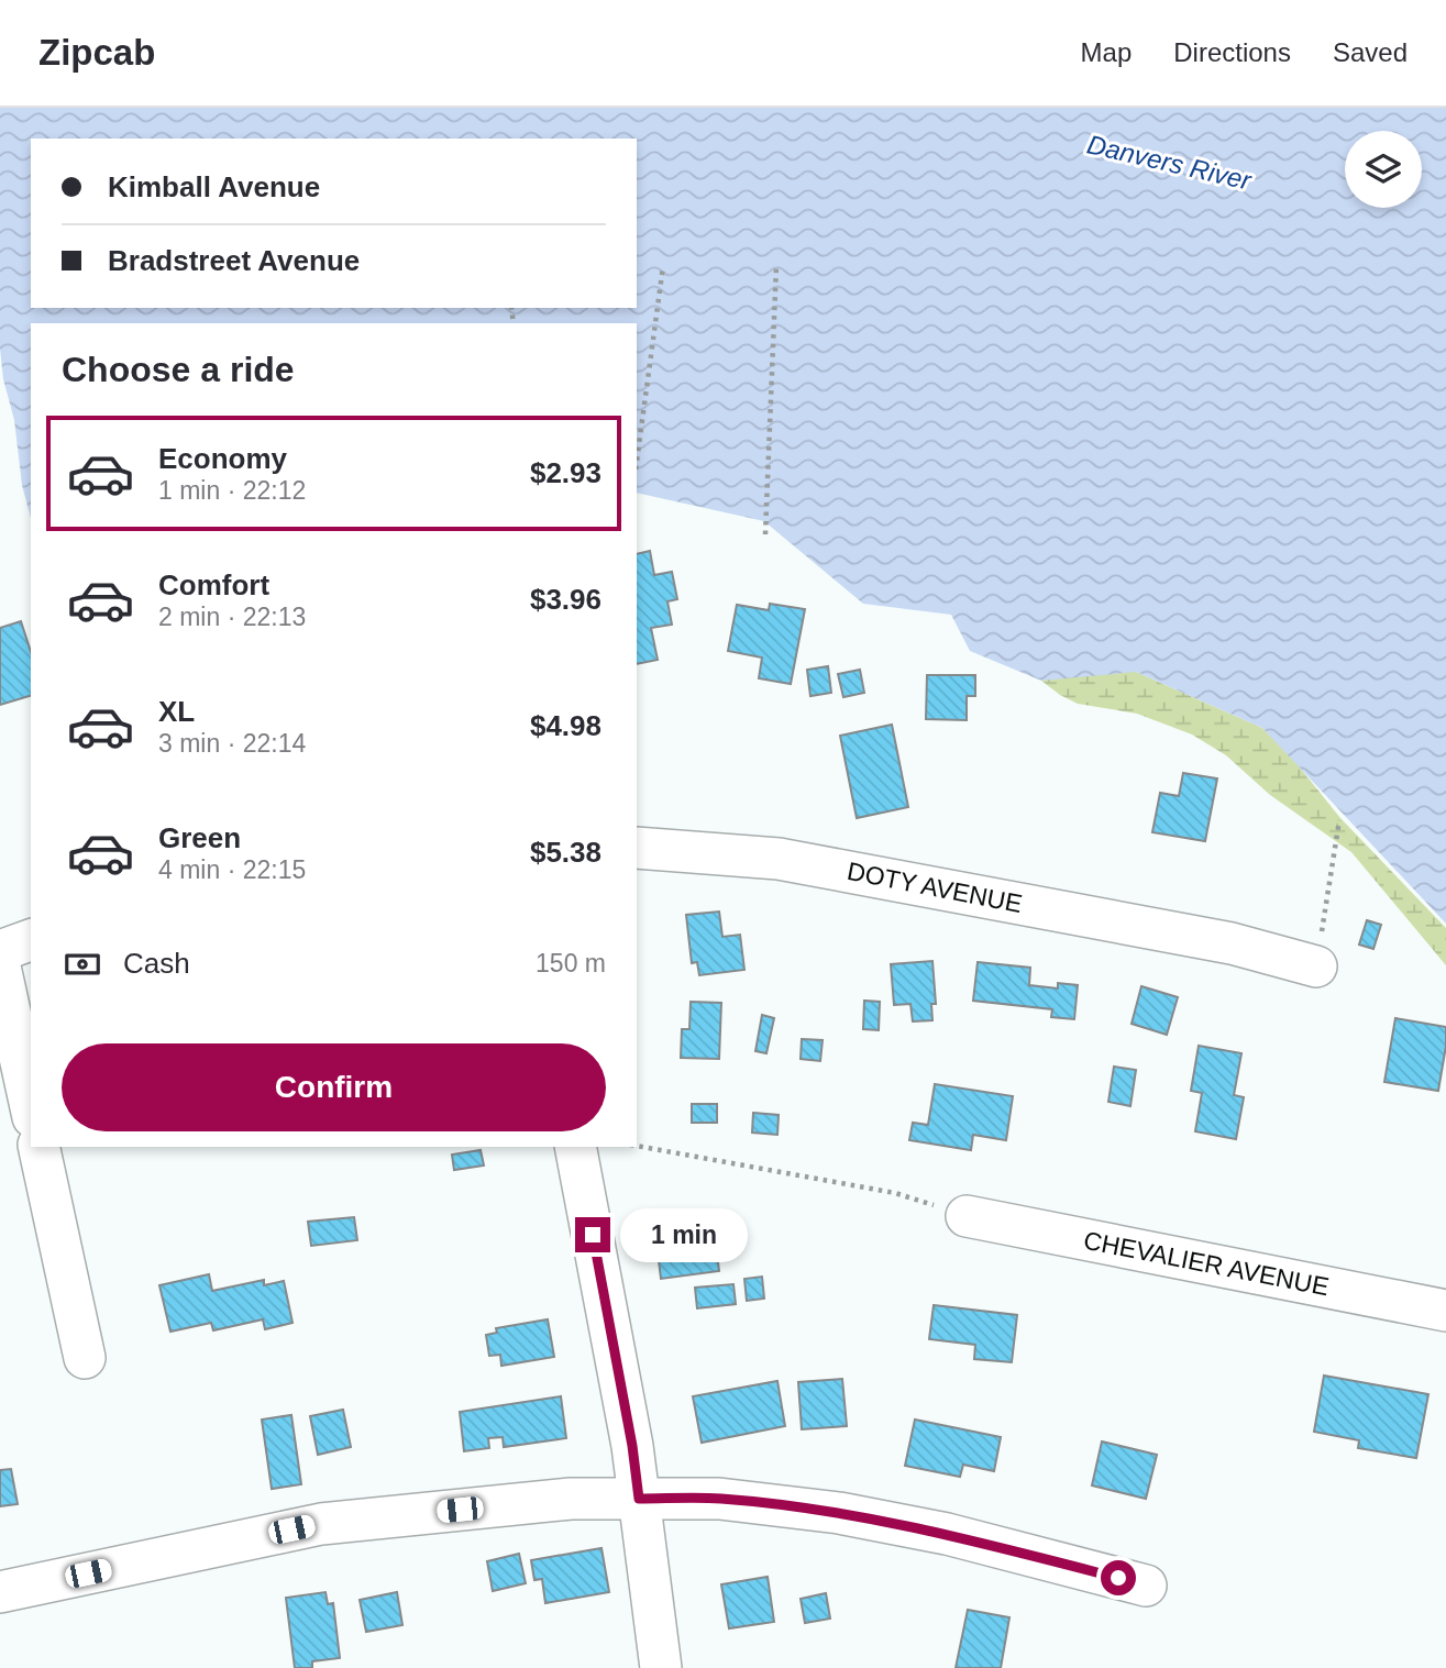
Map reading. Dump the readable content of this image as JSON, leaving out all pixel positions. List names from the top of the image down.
{
  "streets": {
    "street": ["DOTY AVENUE", "CHEVALIER AVENUE"]
  },
  "water": ["Danvers River"],
  "page": {
    "header": "Zipcab",
    "nav": ["Map", "Directions", "Saved"],
    "banner": ["Kimball Avenue", "Bradstreet Avenue"],
    "heading": "Choose a ride",
    "list": [
      {
        "name": "Economy",
        "note": "1 min · 22:12",
        "value": "$2.93"
      },
      {
        "name": "Comfort",
        "note": "2 min · 22:13",
        "value": "$3.96"
      },
      {
        "name": "XL",
        "note": "3 min · 22:14",
        "value": "$4.98"
      },
      {
        "name": "Green",
        "note": "4 min · 22:15",
        "value": "$5.38"
      }
    ],
    "pay": ["Cash", "150 m"],
    "buttons": "Confirm",
    "bubble": "1 min"
  }
}
